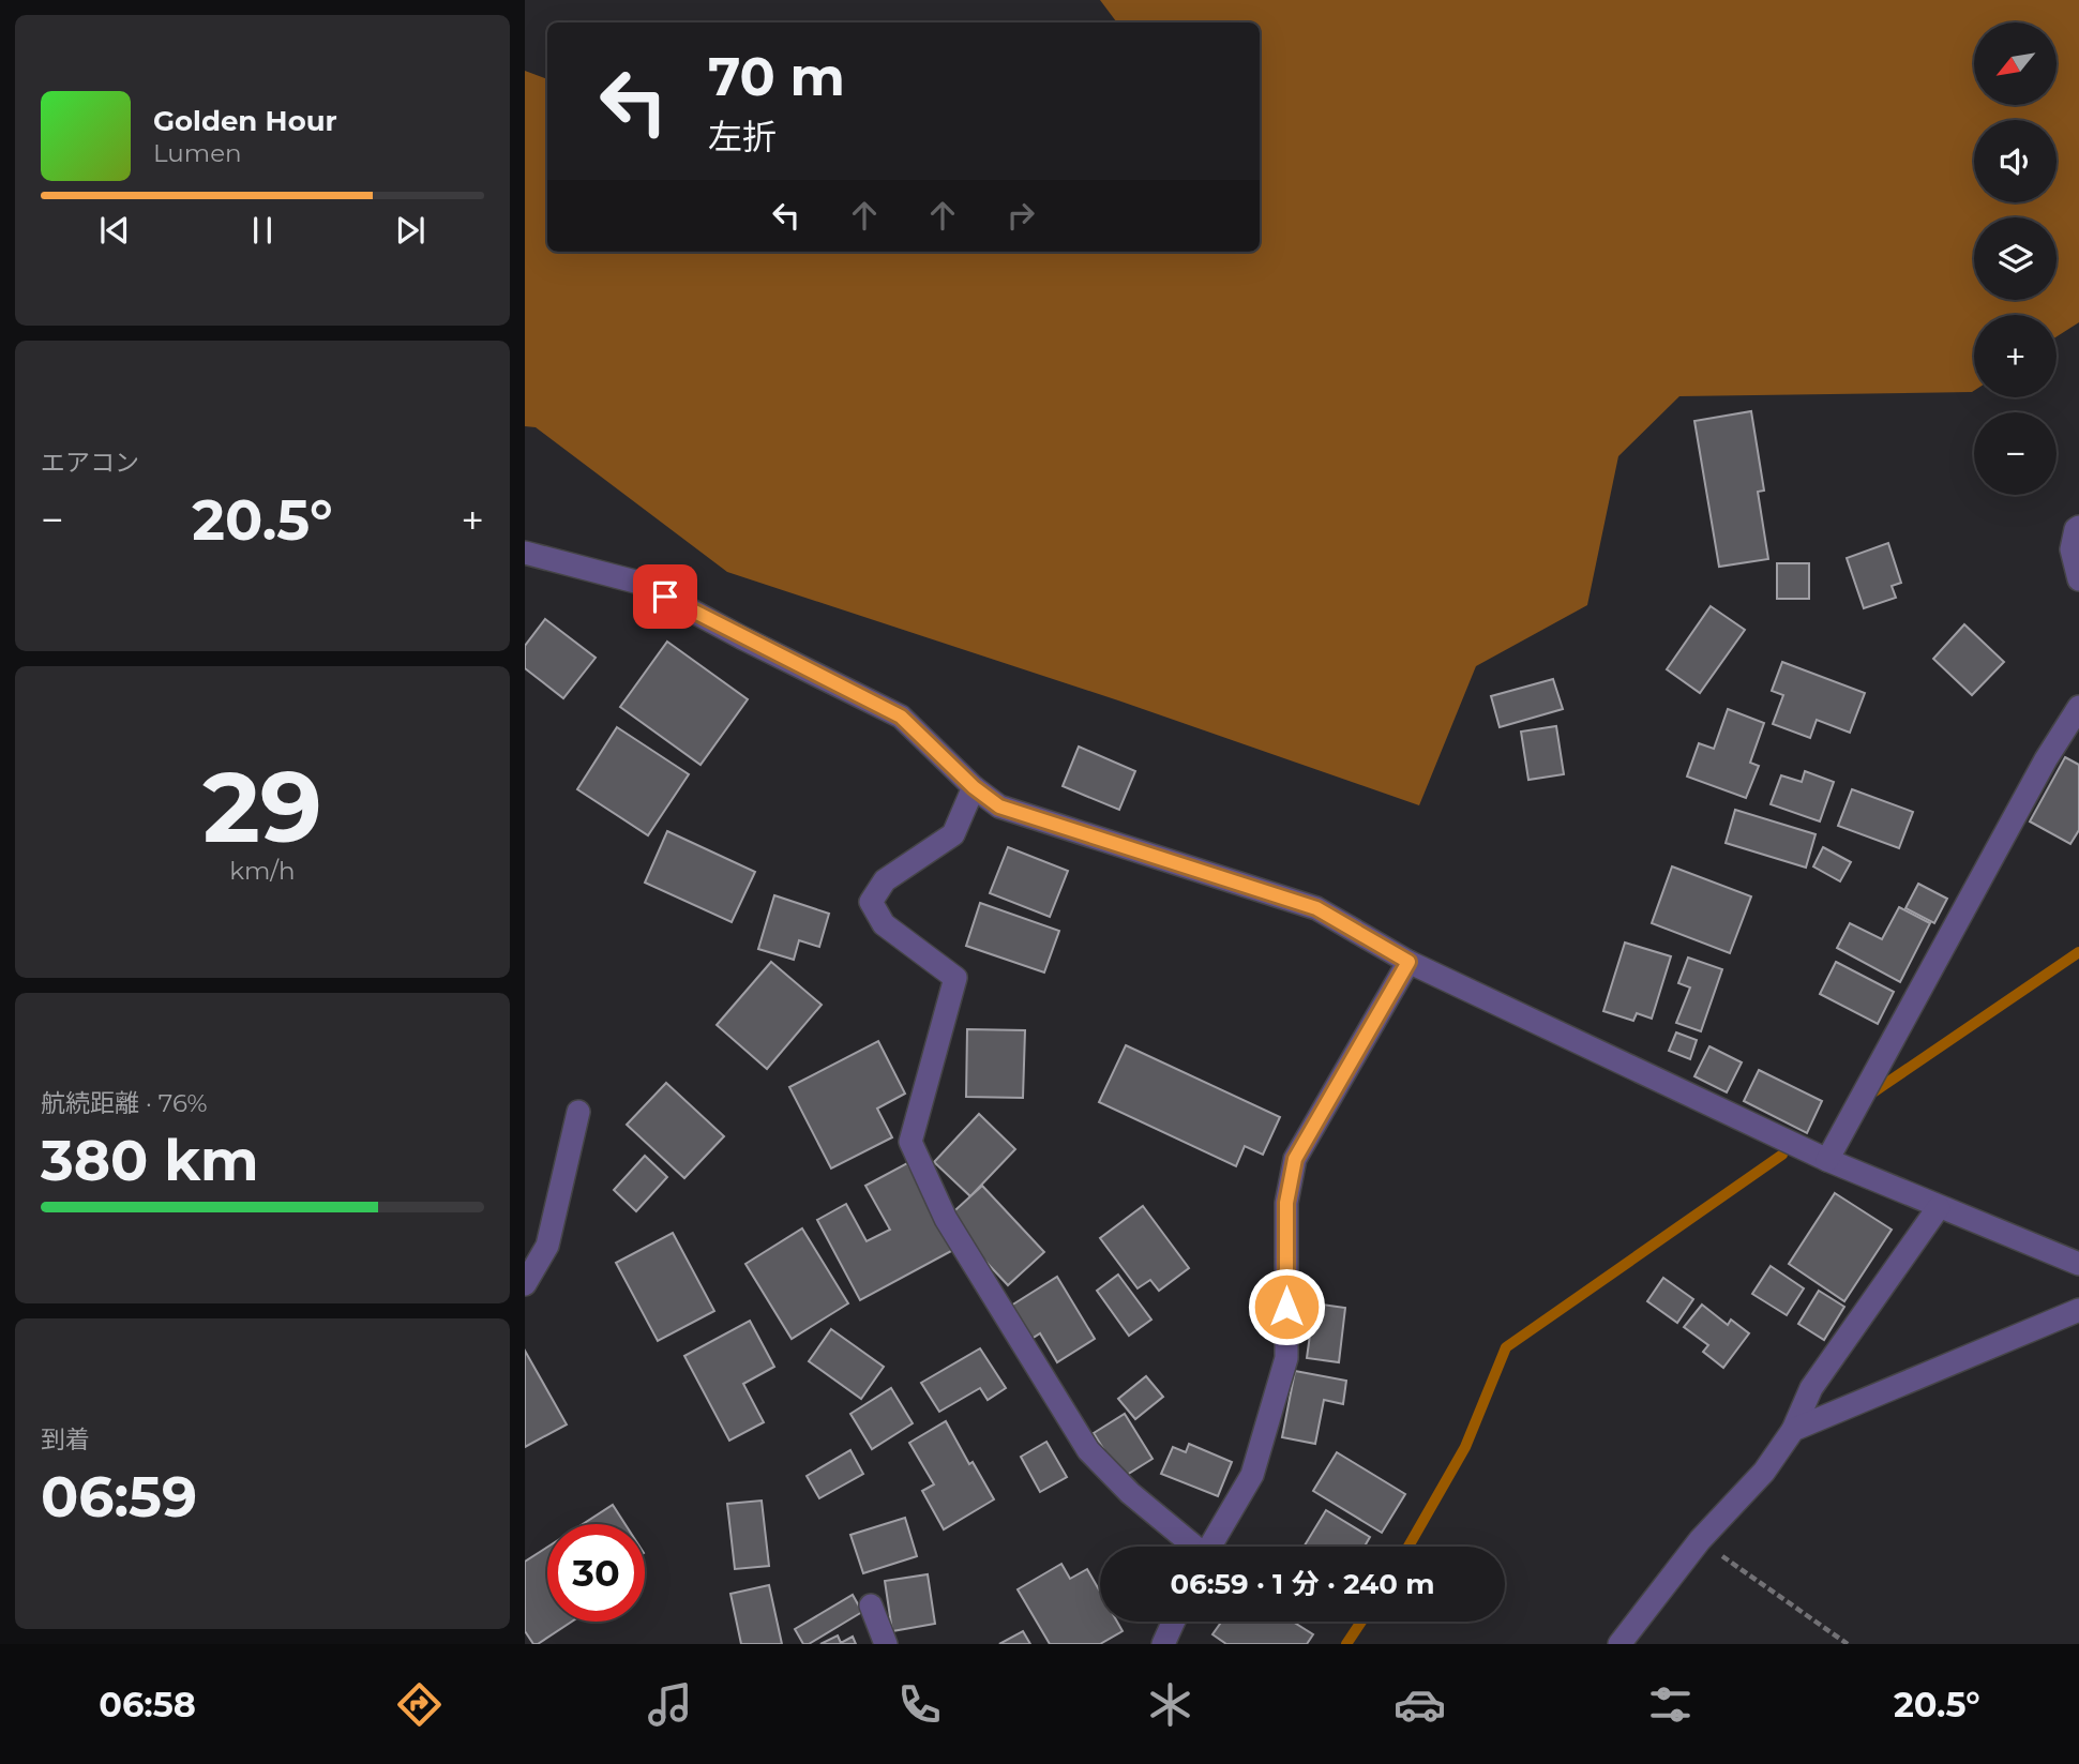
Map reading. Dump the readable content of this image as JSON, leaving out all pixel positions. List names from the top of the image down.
{
  "north": "bottom left",
  "page": {
    "map_buttons": ["+", "−"],
    "turn": ["70 m", "左折"],
    "song": ["Golden Hour", "Lumen"],
    "tile": [
      "エアコン",
      ["29", "km/h"],
      ["航続距離 · 76%", "380 km"],
      ["到着", "06:59"]
    ],
    "heat": ["−", "20.5°", "+"],
    "limit": "30",
    "trip": "06:59 · 1 分 · 240 m",
    "tabs": ["06:58", "20.5°"]
  }
}
